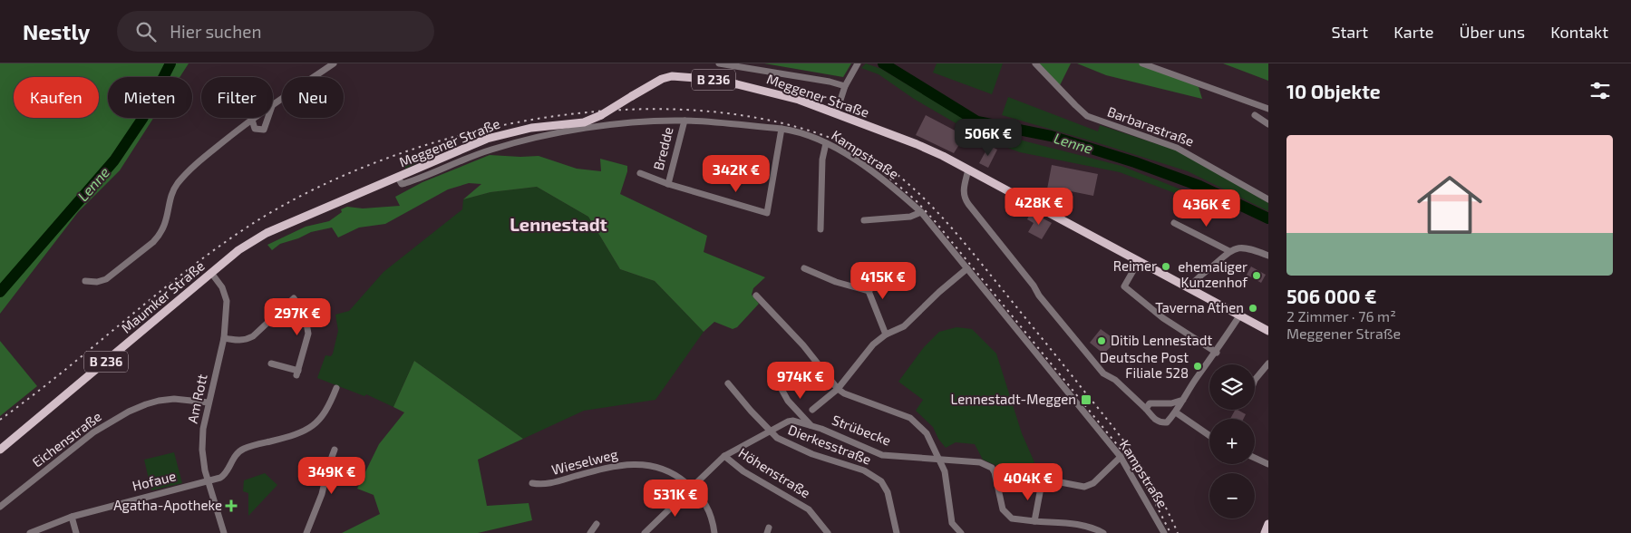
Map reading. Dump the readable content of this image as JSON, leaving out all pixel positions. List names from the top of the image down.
{
  "streets": {
    "main road": ["B 236", "Meggener Straße", "Maumker Straße"],
    "street": [
      "Barbarastraße",
      "Bredde",
      "Kampstraße",
      "Am Rott",
      "Strübecke",
      "Eichenstraße",
      "Dierkesstraße",
      "Wieselweg",
      "Höhenstraße",
      "Hofaue"
    ]
  },
  "crossings": [
    ["Meggener Straße", "Kampstraße"],
    ["Meggener Straße", "Maumker Straße"],
    ["Bredde", "Kampstraße"],
    ["Maumker Straße", "Am Rott"],
    ["Am Rott", "Eichenstraße"],
    ["Am Rott", "Hofaue"],
    ["Strübecke", "Dierkesstraße"],
    ["Strübecke", "Wieselweg"],
    ["Strübecke", "Höhenstraße"]
  ],
  "districts": ["Lennestadt"],
  "water": ["Lenne"],
  "places": {
    "other": [
      "Reimer",
      "ehemaliger Kunzenhof",
      "Taverna Athen",
      "Ditib Lennestadt",
      "Deutsche Post Filiale 528"
    ],
    "transit": ["Lennestadt-Meggen"],
    "health": ["Agatha-Apotheke"]
  },
  "page": {
    "header": "Nestly",
    "search": "Hier suchen",
    "nav": [
      "Start",
      "Karte",
      "Über uns",
      "Kontakt"
    ],
    "heading": "10 Objekte",
    "chip": [
      "Kaufen",
      "Mieten",
      "Filter",
      "Neu"
    ],
    "list": [
      {
        "name": "506 000 €",
        "note": "2 Zimmer · 76 m² · Meggener Straße"
      }
    ],
    "price": [
      "506K €",
      "342K €",
      "428K €",
      "436K €",
      "415K €",
      "297K €",
      "974K €",
      "349K €",
      "404K €",
      "531K €"
    ],
    "map_buttons": ["+", "−"]
  }
}
